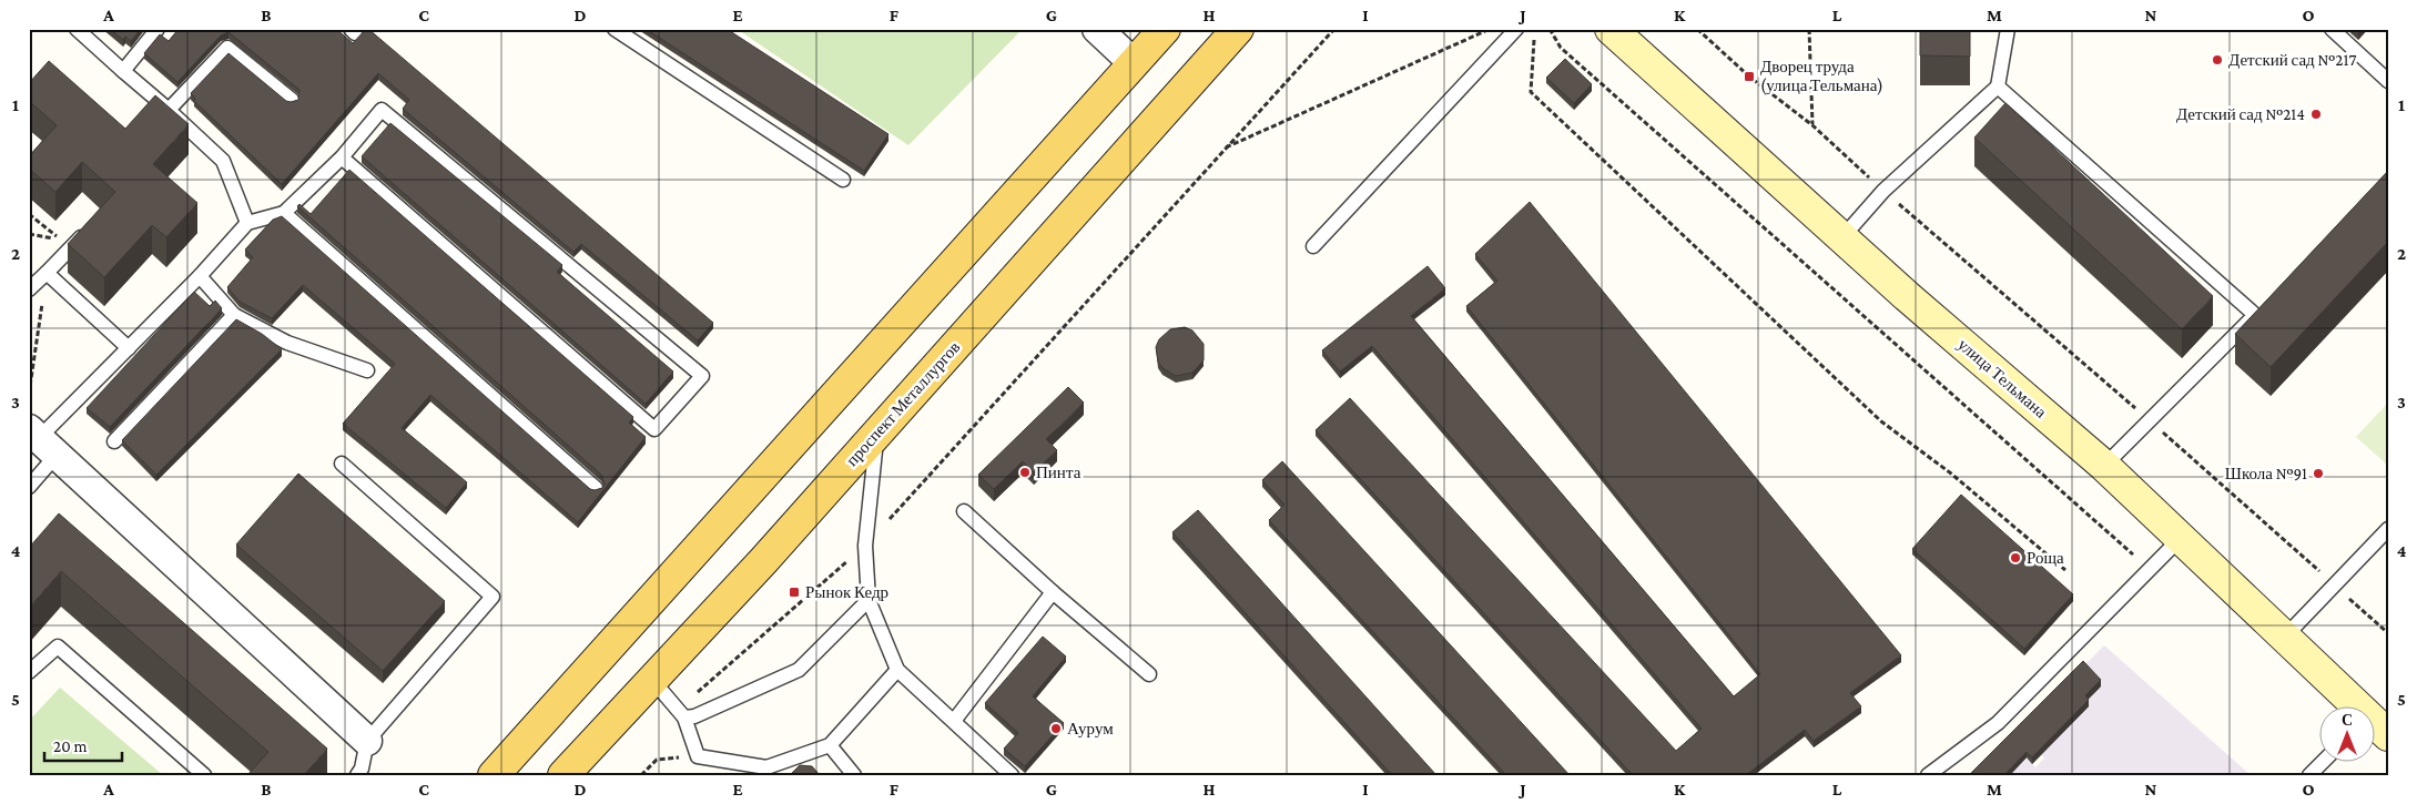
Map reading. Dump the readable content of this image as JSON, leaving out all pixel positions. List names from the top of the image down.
{
  "streets": {
    "main road": ["улица Тельмана", "проспект Металлургов"]
  },
  "places": {
    "other": [
      "Детский сад №217",
      "Детский сад №214",
      "Пинта",
      "Школа №91",
      "Роща",
      "Аурум"
    ],
    "transit": ["Дворец труда (улица Тельмана)", "Рынок Кедр"]
  },
  "scale_bar": "20 m",
  "north": "top",
  "grid": {
    "columns": [
      "A",
      "B",
      "C",
      "D",
      "E",
      "F",
      "G",
      "H",
      "I",
      "J",
      "K",
      "L",
      "M",
      "N",
      "O"
    ],
    "rows": [
      "1",
      "2",
      "3",
      "4",
      "5"
    ]
  }
}
